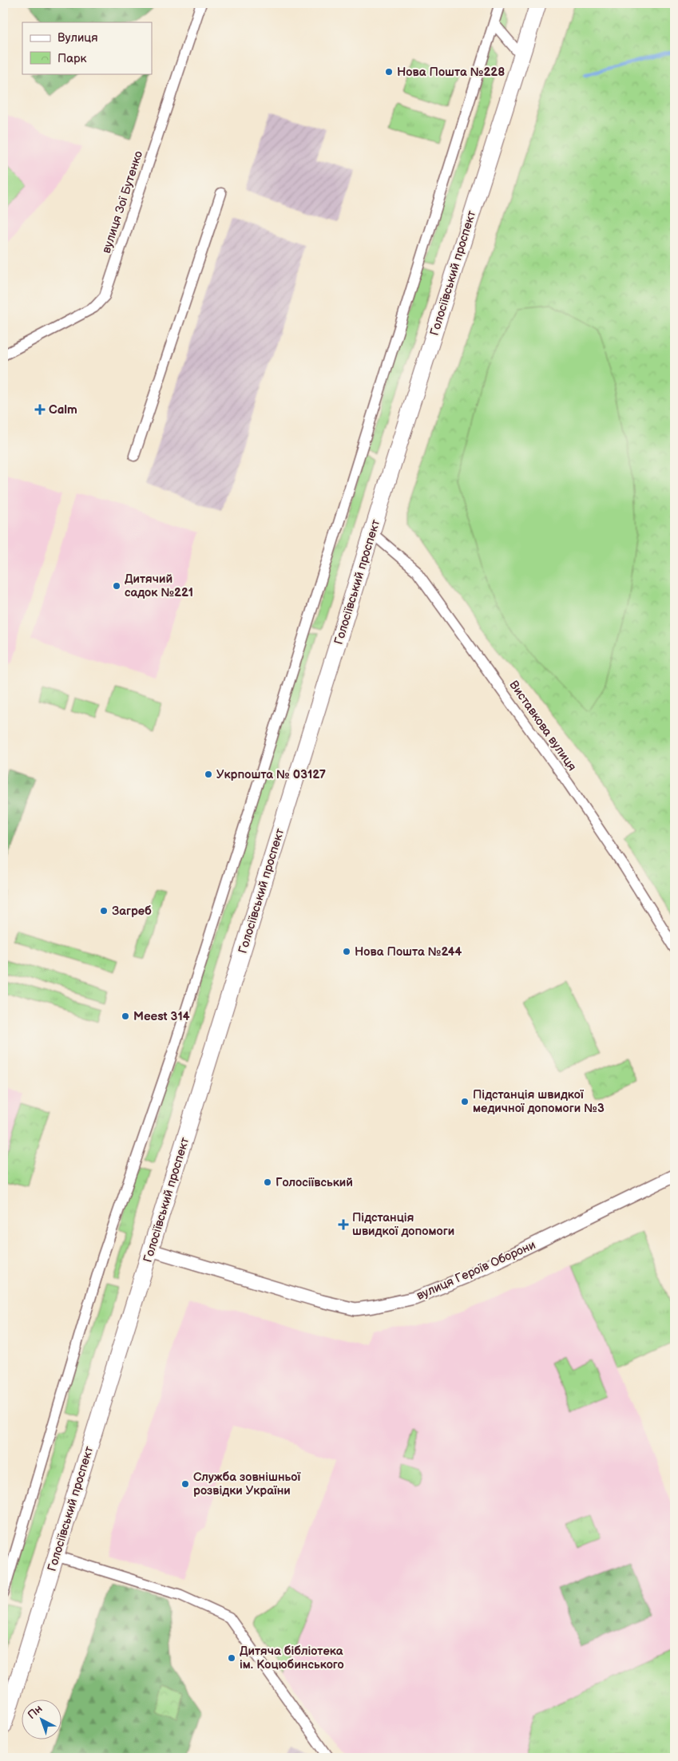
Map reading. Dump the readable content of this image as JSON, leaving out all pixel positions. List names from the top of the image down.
{
  "streets": {
    "highway": ["Голосіївський проспект"],
    "street": ["вулиця Зої Бутенко", "Виставкова вулиця", "вулиця Героїв Оборони"]
  },
  "crossings": [
    ["Голосіївський проспект", "Виставкова вулиця"],
    ["Голосіївський проспект", "вулиця Героїв Оборони"]
  ],
  "places": {
    "other": [
      "Нова Пошта №228",
      "Дитячий садок №221",
      "Укрпошта № 03127",
      "Загреб",
      "Нова Пошта №244",
      "Meest 314",
      "Підстанція швидкої медичної допомоги №3",
      "Голосіївський",
      "Служба зовнішньої розвідки України",
      "Дитяча бібліотека ім. Коцюбинського"
    ],
    "health": ["Calm", "Підстанція швидкої допомоги"]
  },
  "legend": ["Вулиця", "Парк"],
  "north": "top left"
}
